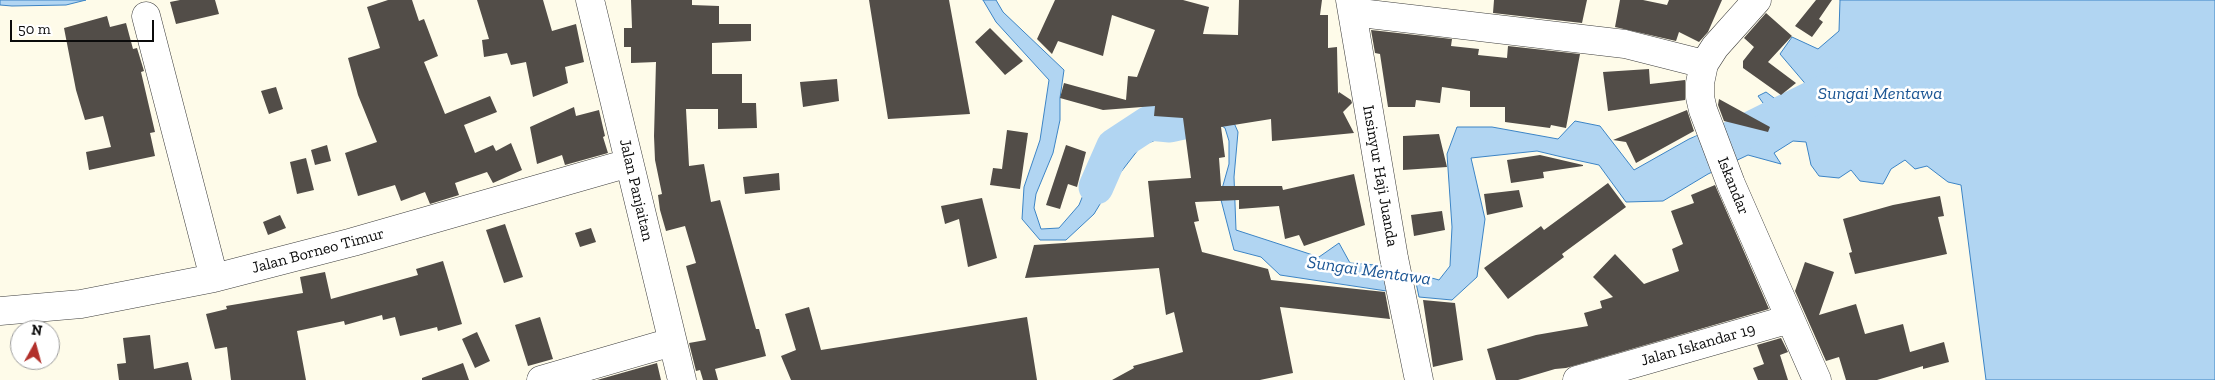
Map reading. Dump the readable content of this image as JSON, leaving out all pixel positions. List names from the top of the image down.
{
  "streets": {
    "street": [
      "Insinyur Haji Juanda",
      "Iskandar",
      "Jalan Panjaitan",
      "Jalan Borneo Timur",
      "Jalan Iskandar 19"
    ]
  },
  "crossings": [
    ["Iskandar", "Jalan Iskandar 19"],
    ["Jalan Panjaitan", "Jalan Borneo Timur"]
  ],
  "water": ["Sungai Mentawa"],
  "scale_bar": "50 m",
  "north": "top"
}
